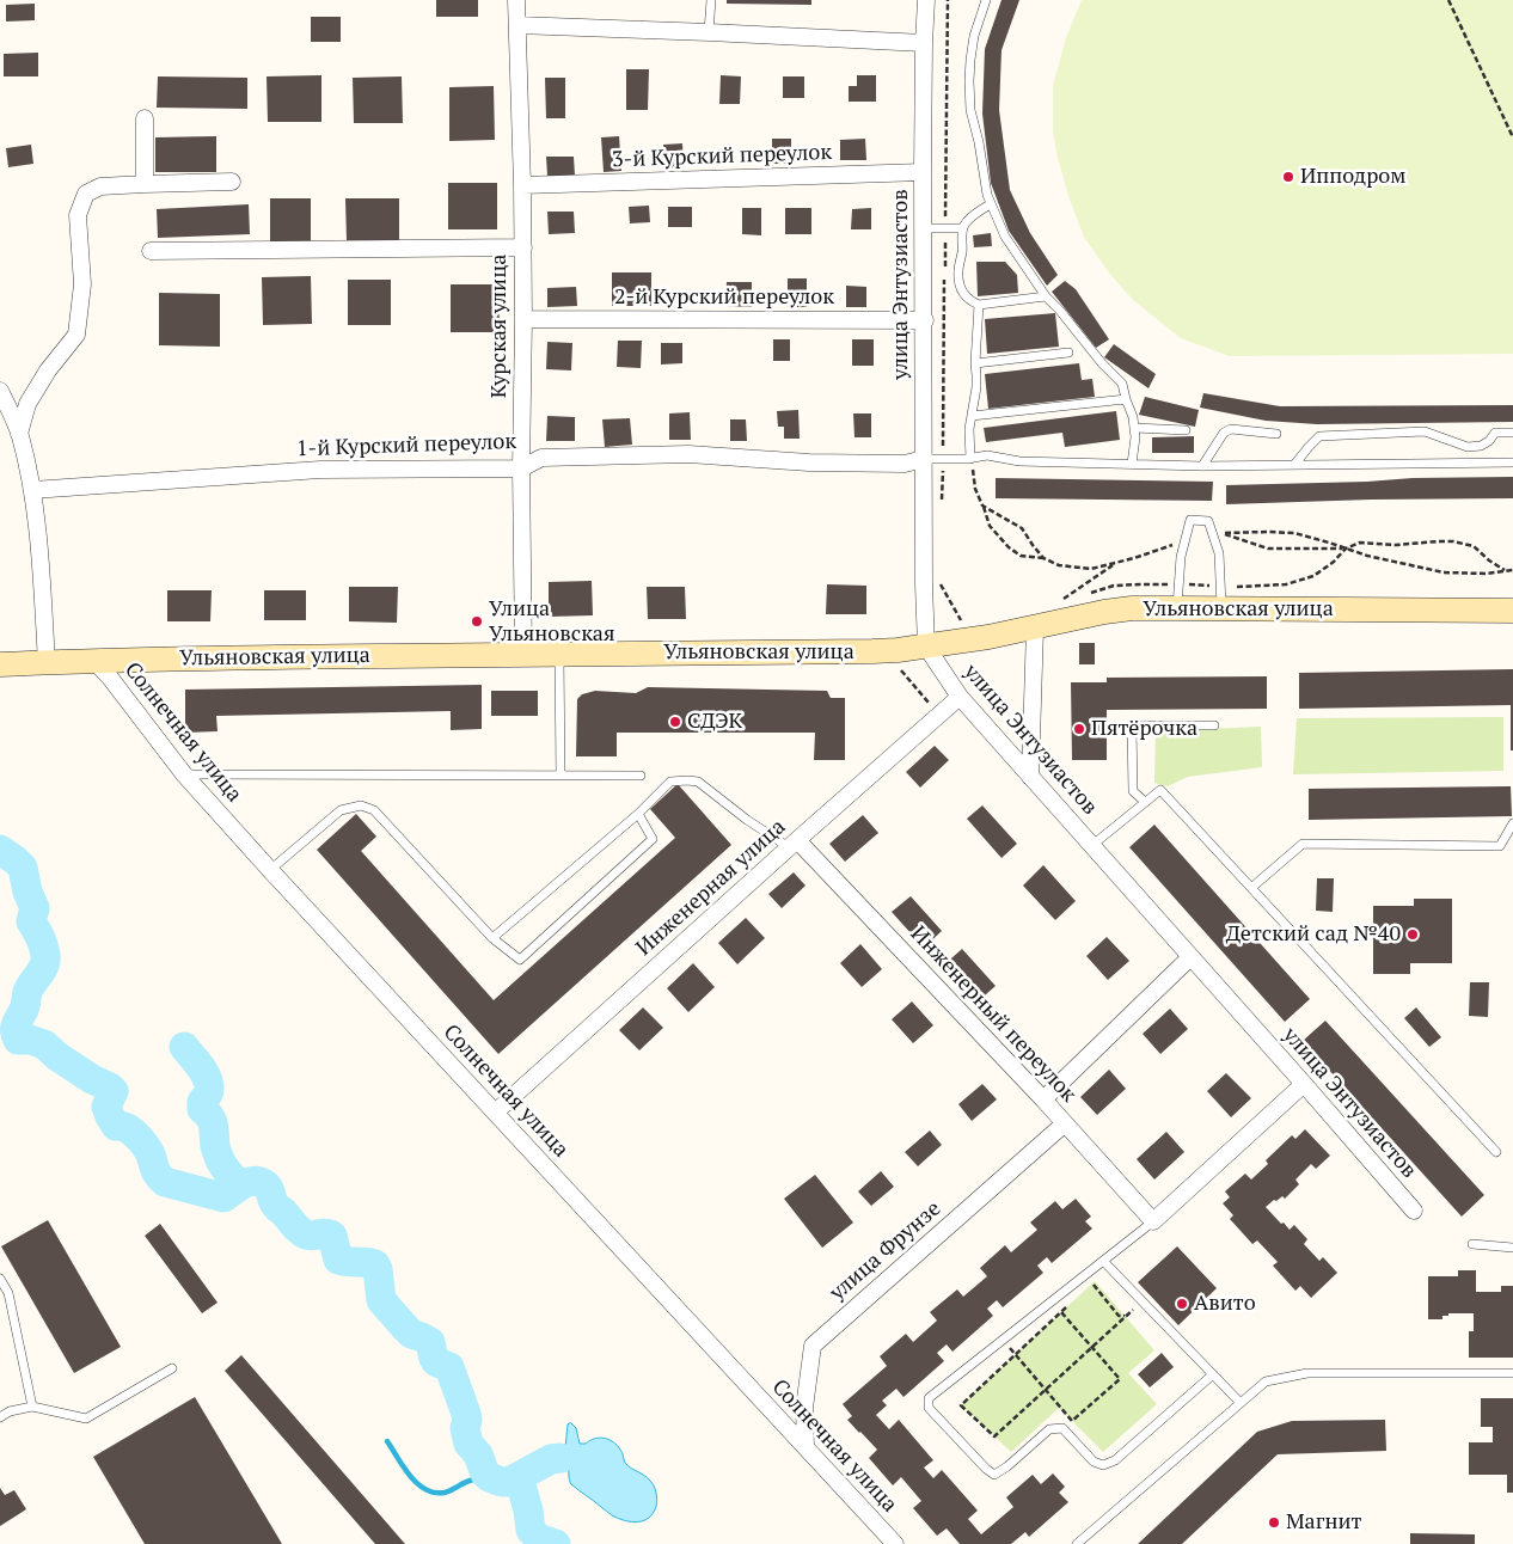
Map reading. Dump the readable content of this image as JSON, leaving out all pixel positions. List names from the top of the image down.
{
  "streets": {
    "main road": ["Ульяновская улица"],
    "street": [
      "3-й Курский переулок",
      "улица Энтузиастов",
      "2-й Курский переулок",
      "Курская улица",
      "1-й Курский переулок",
      "Солнечная улица",
      "Инженерная улица",
      "Инженерный переулок",
      "улица Фрунзе"
    ]
  },
  "crossings": [
    ["3-й Курский переулок", "улица Энтузиастов"],
    ["3-й Курский переулок", "Курская улица"],
    ["улица Энтузиастов", "2-й Курский переулок"],
    ["улица Энтузиастов", "1-й Курский переулок"],
    ["улица Энтузиастов", "Ульяновская улица"],
    ["улица Энтузиастов", "Инженерная улица"],
    ["2-й Курский переулок", "Курская улица"],
    ["Курская улица", "1-й Курский переулок"],
    ["Курская улица", "Ульяновская улица"],
    ["Ульяновская улица", "Солнечная улица"],
    ["Солнечная улица", "Инженерная улица"],
    ["Солнечная улица", "улица Фрунзе"],
    ["Инженерная улица", "Инженерный переулок"],
    ["Инженерный переулок", "улица Фрунзе"]
  ],
  "places": [
    "Ипподром",
    "Улица Ульяновская",
    "СДЭК",
    "Пятёрочка",
    "Детский сад №40",
    "Авито",
    "Магнит"
  ]
}
